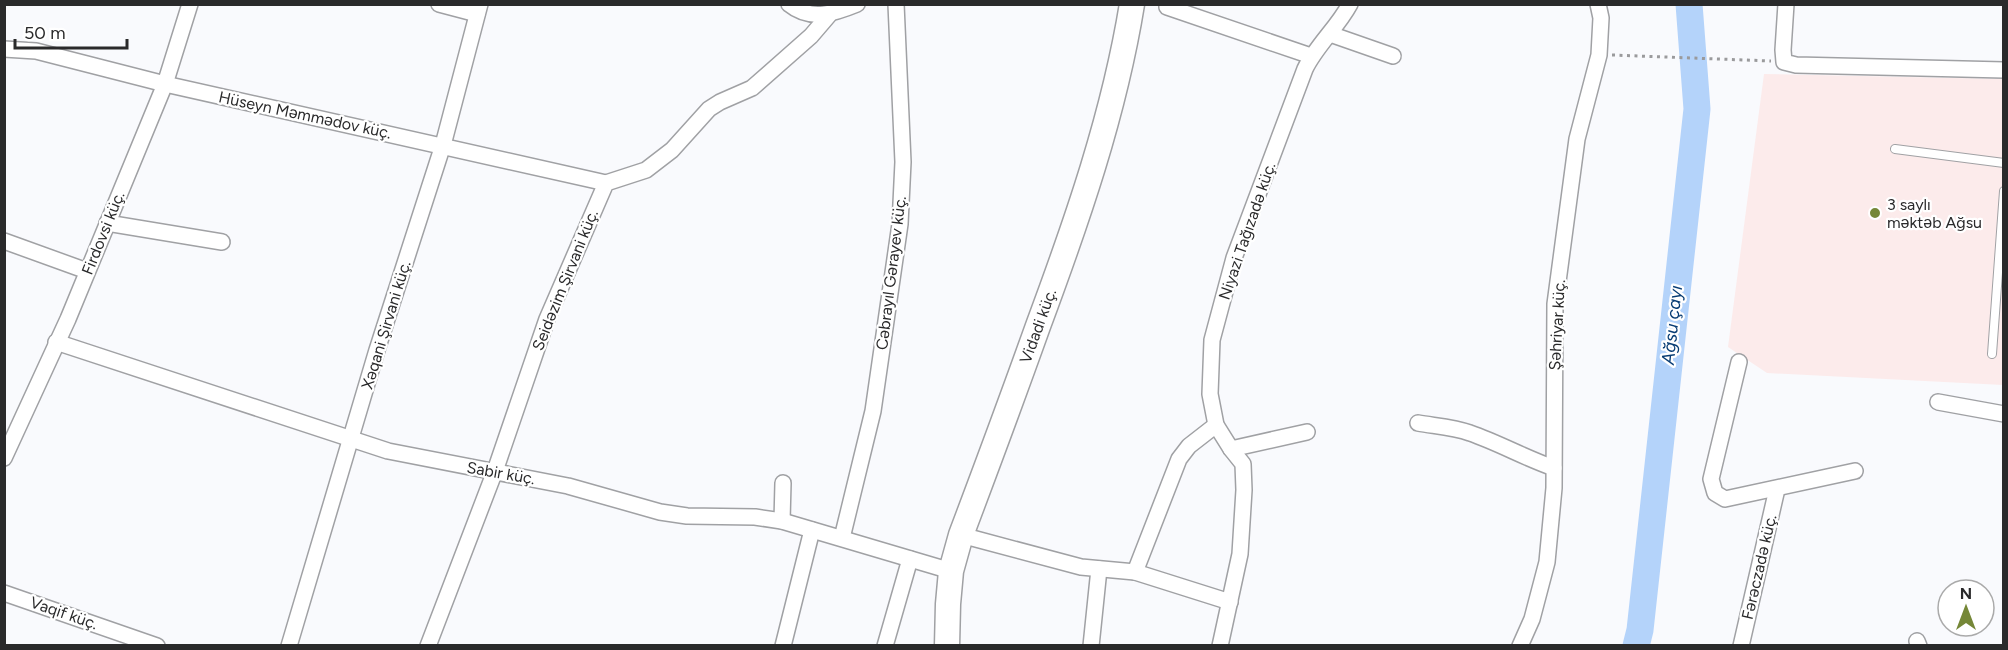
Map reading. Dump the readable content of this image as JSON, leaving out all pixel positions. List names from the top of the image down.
{
  "streets": {
    "main road": ["Vidadi küç."],
    "street": [
      "Hüseyn Məmmədov küç.",
      "Niyazi Tağızadə küç.",
      "Firdovsi küç.",
      "Cəbrayıl Gərayev küç.",
      "Seidəzim Şirvani küç.",
      "Xəqani Şirvani küç.",
      "Şəhriyar küç.",
      "Sabir küç.",
      "Fərəczadə küç.",
      "Vaqif küç."
    ]
  },
  "crossings": [
    ["Hüseyn Məmmədov küç.", "Firdovsi küç."],
    ["Hüseyn Məmmədov küç.", "Seidəzim Şirvani küç."],
    ["Hüseyn Məmmədov küç.", "Xəqani Şirvani küç."],
    ["Firdovsi küç.", "Sabir küç."],
    ["Cəbrayıl Gərayev küç.", "Sabir küç."],
    ["Seidəzim Şirvani küç.", "Sabir küç."],
    ["Xəqani Şirvani küç.", "Sabir küç."],
    ["Vidadi küç.", "Sabir küç."]
  ],
  "water": ["Ağsu çayı"],
  "places": ["3 saylı məktəb Ağsu"],
  "scale_bar": "50 m",
  "north": "top"
}
